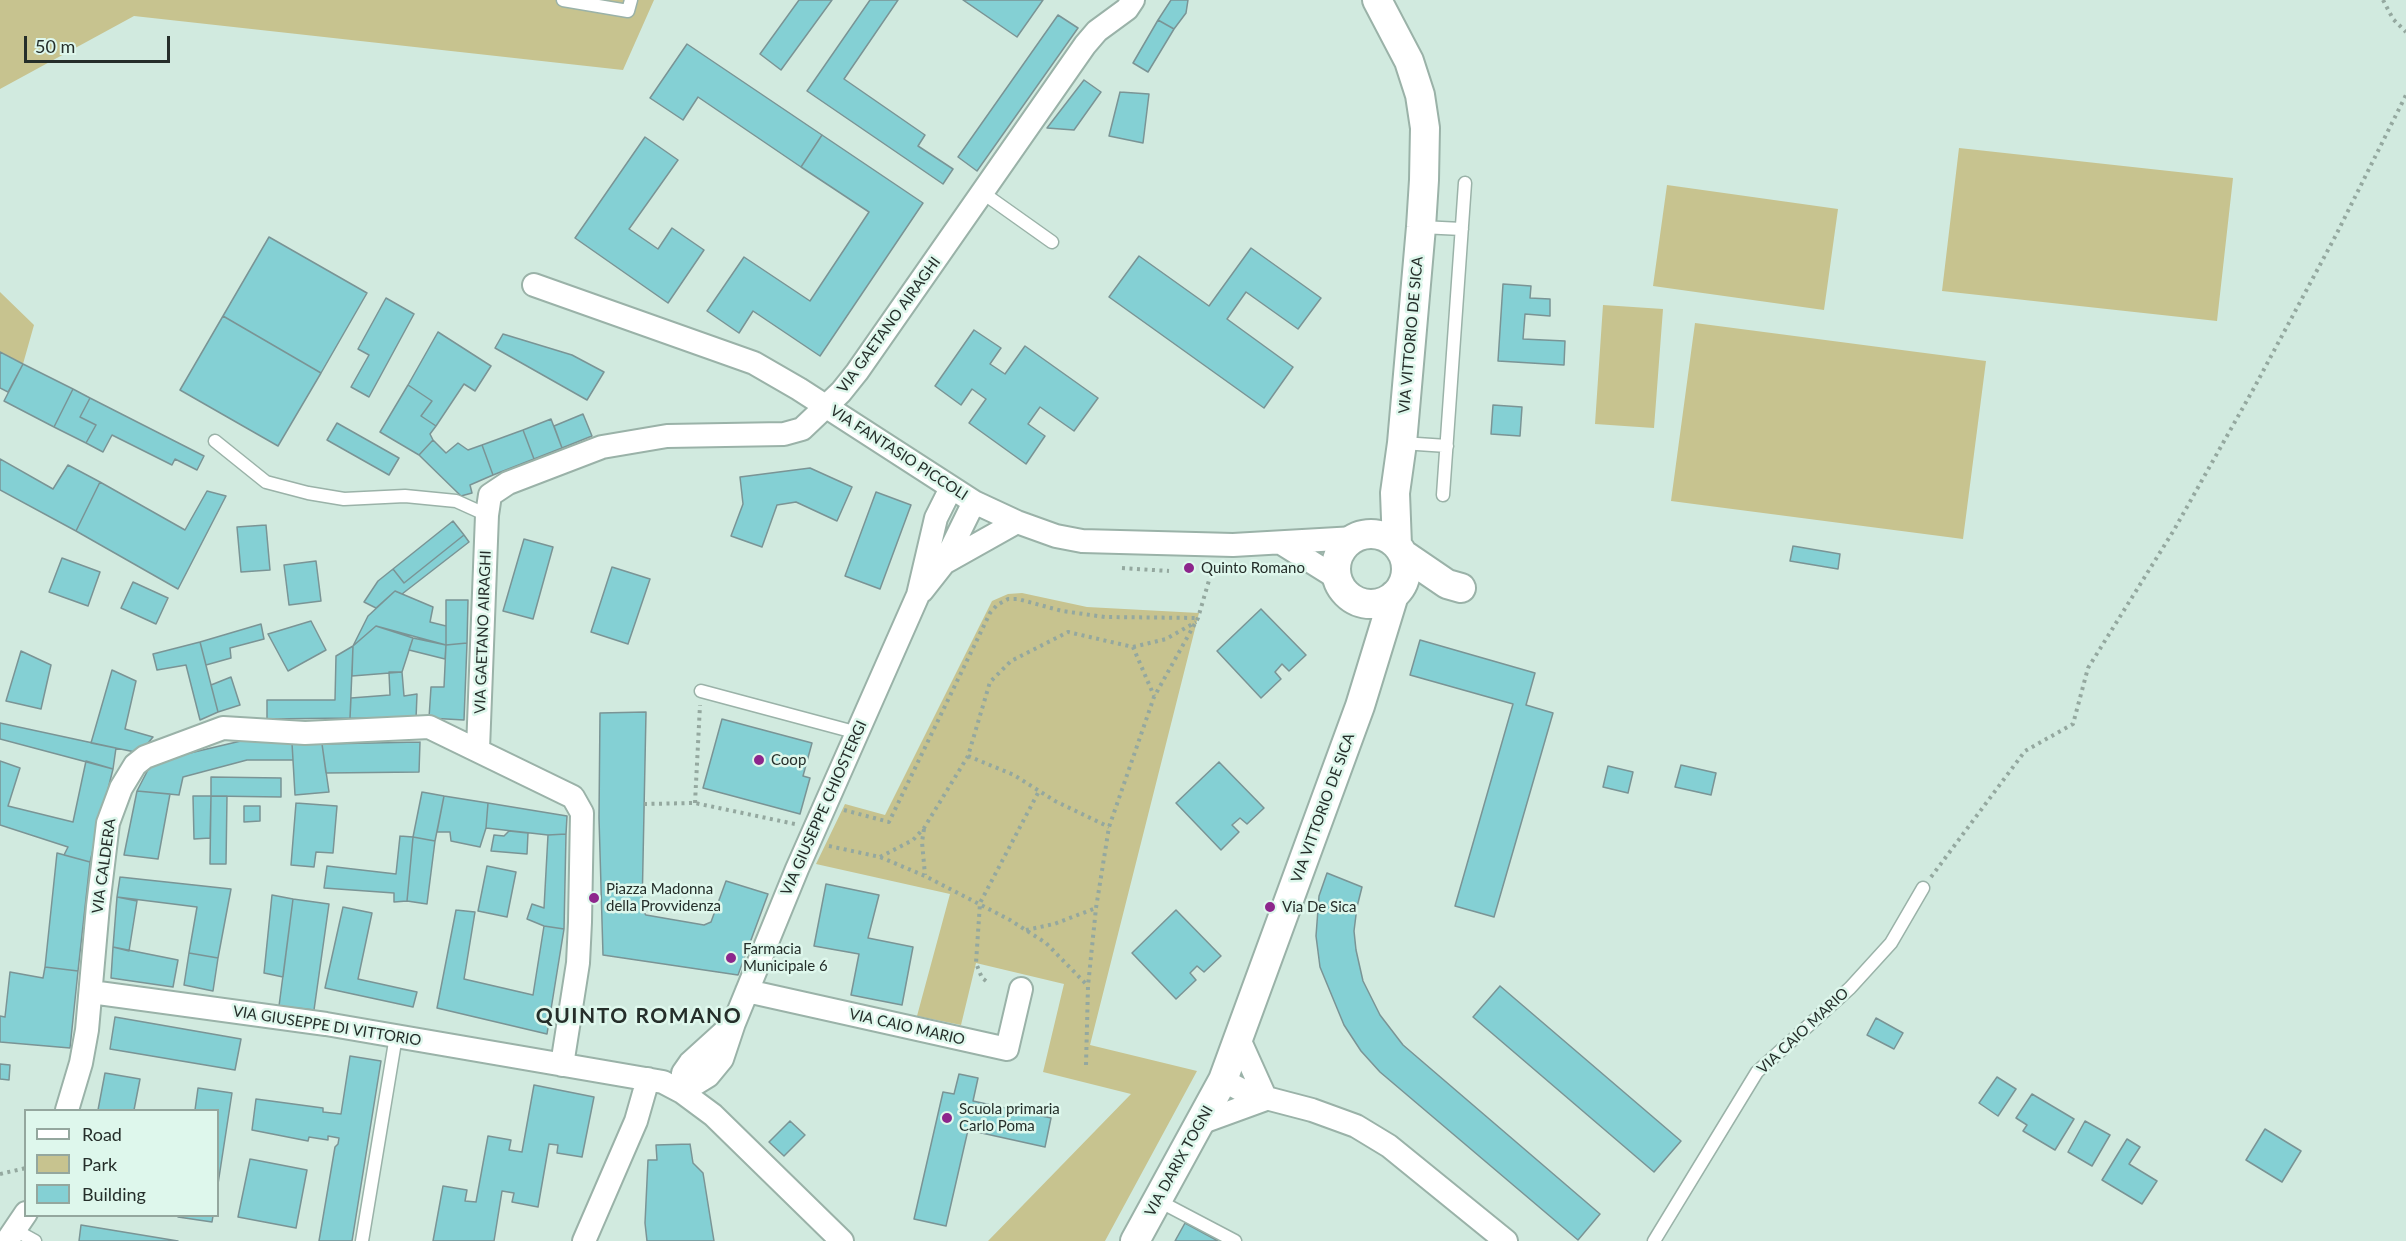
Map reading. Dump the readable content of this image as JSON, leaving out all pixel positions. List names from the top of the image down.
{
  "streets": {
    "street": [
      "VIA GAETANO AIRAGHI",
      "VIA VITTORIO DE SICA",
      "VIA FANTASIO PICCOLI",
      "VIA GIUSEPPE CHIOSTERGI",
      "VIA CALDERA",
      "VIA GIUSEPPE DI VITTORIO",
      "VIA CAIO MARIO",
      "VIA DARIX TOGNI"
    ]
  },
  "crossings": [
    ["VIA GAETANO AIRAGHI", "VIA FANTASIO PICCOLI"],
    ["VIA GAETANO AIRAGHI", "VIA CALDERA"],
    ["VIA VITTORIO DE SICA", "VIA FANTASIO PICCOLI"],
    ["VIA VITTORIO DE SICA", "VIA DARIX TOGNI"],
    ["VIA FANTASIO PICCOLI", "VIA GIUSEPPE CHIOSTERGI"],
    ["VIA GIUSEPPE CHIOSTERGI", "VIA CAIO MARIO"],
    ["VIA CALDERA", "VIA GIUSEPPE DI VITTORIO"]
  ],
  "districts": ["QUINTO ROMANO"],
  "places": [
    "Quinto Romano",
    "Coop",
    "Piazza Madonna della Provvidenza",
    "Via De Sica",
    "Farmacia Municipale 6",
    "Scuola primaria Carlo Poma"
  ],
  "legend": ["Road", "Park", "Building"],
  "scale_bar": "50 m"
}
